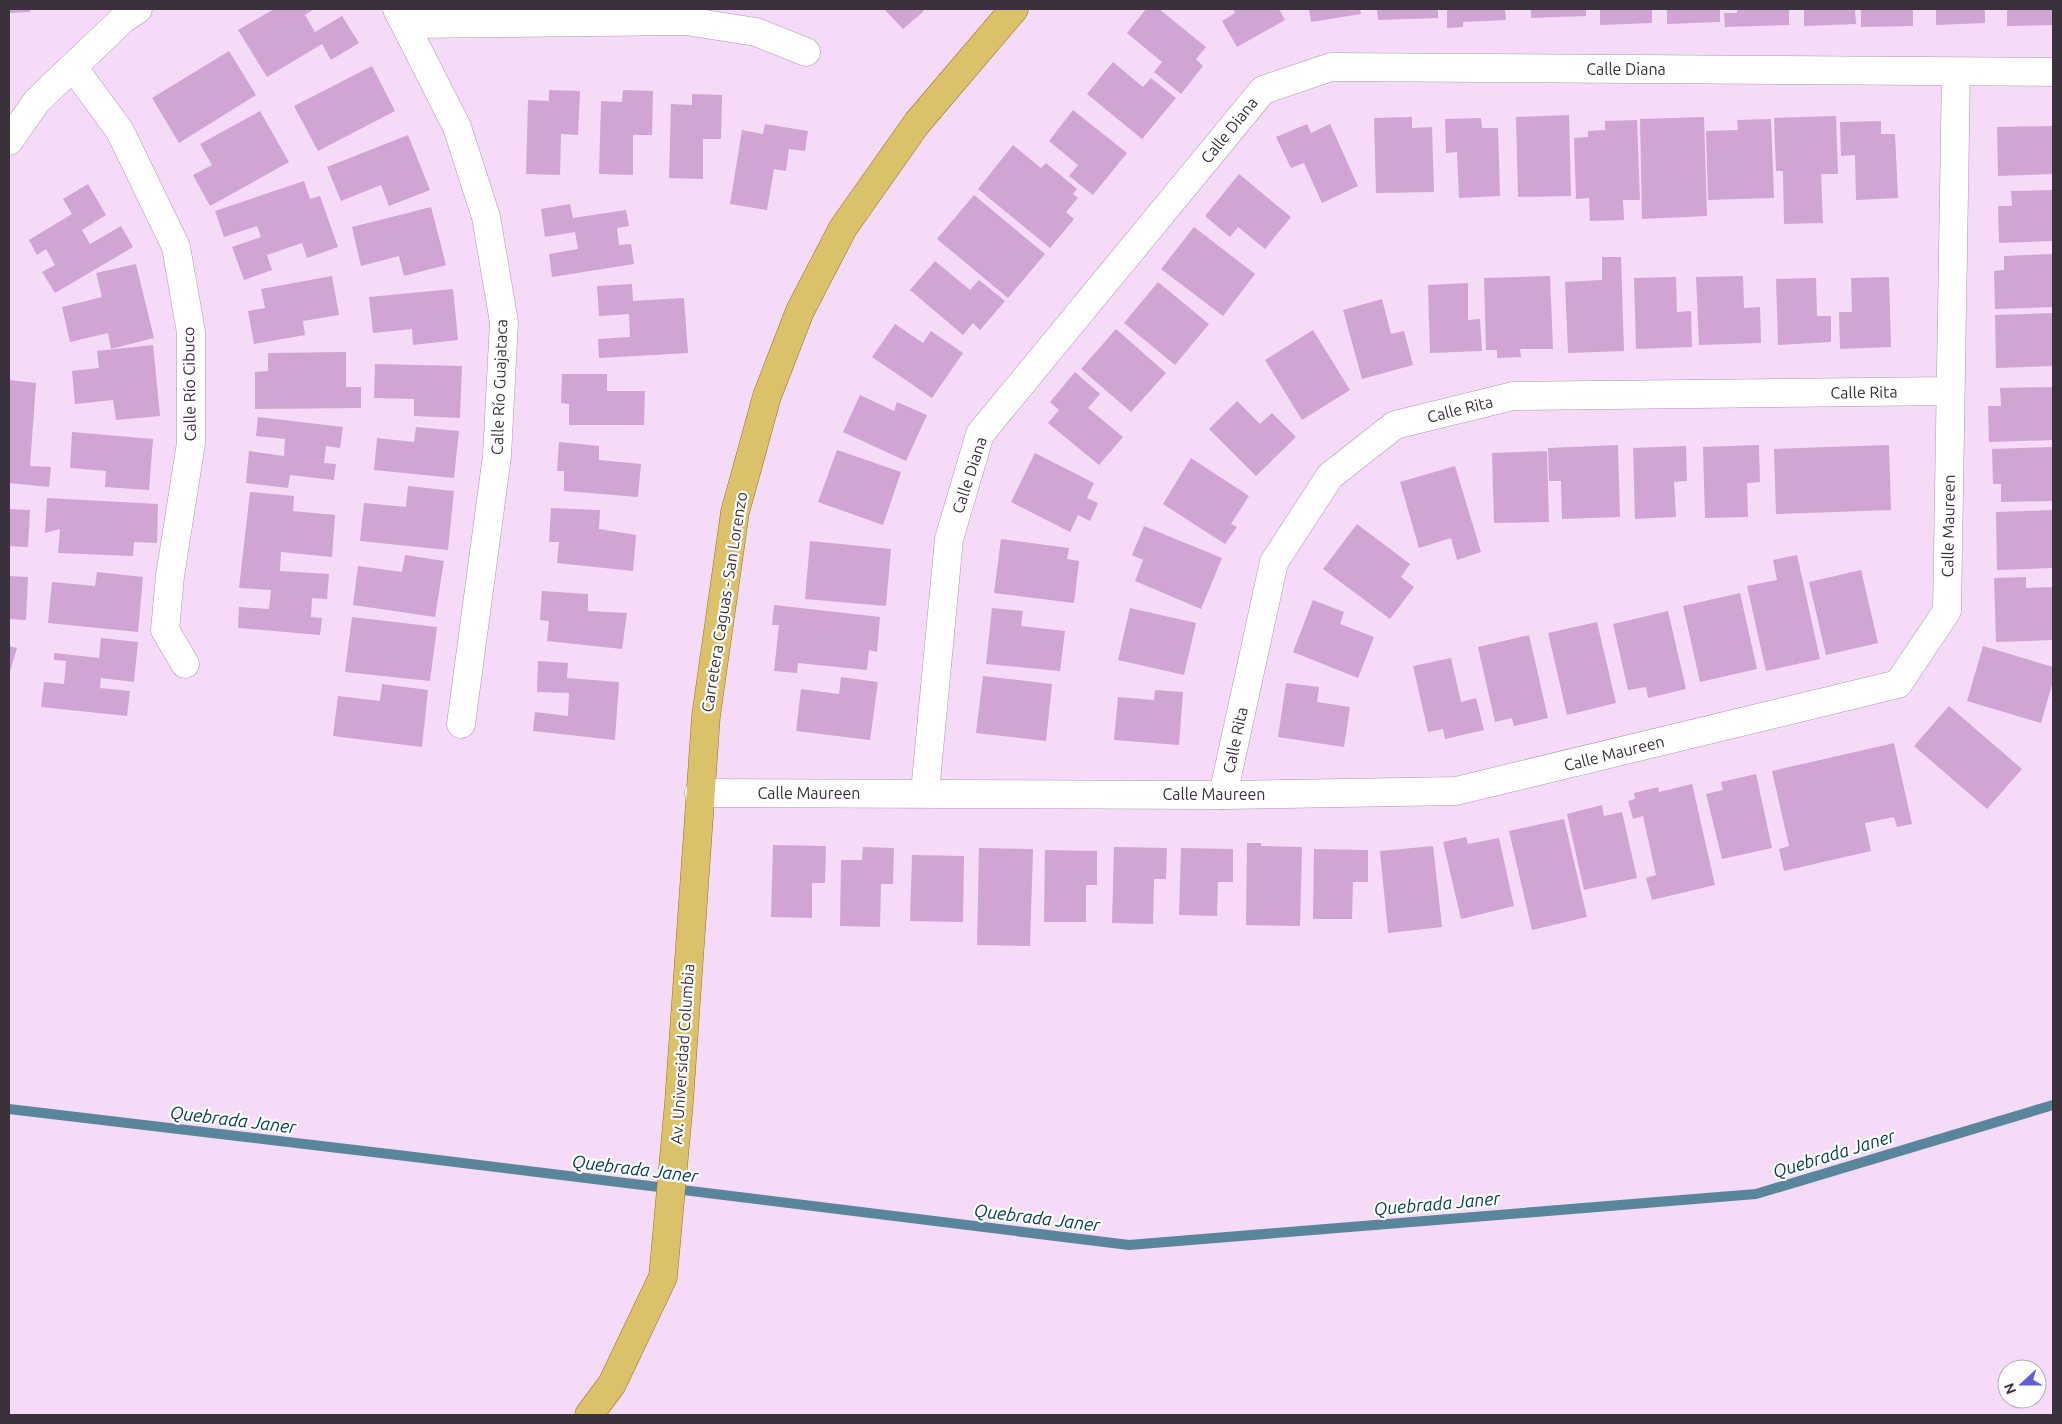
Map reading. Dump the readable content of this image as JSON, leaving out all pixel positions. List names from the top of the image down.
{
  "streets": {
    "main road": ["Carretera Caguas - San Lorenzo", "Av. Universidad Columbia"],
    "street": [
      "Calle Diana",
      "Calle Río Cibuco",
      "Calle Río Guajataca",
      "Calle Rita",
      "Calle Maureen"
    ]
  },
  "crossings": [
    ["Calle Diana", "Calle Maureen"],
    ["Calle Rita", "Calle Maureen"],
    ["Calle Maureen", "Carretera Caguas - San Lorenzo"],
    ["Calle Maureen", "Av. Universidad Columbia"],
    ["Carretera Caguas - San Lorenzo", "Av. Universidad Columbia"]
  ],
  "water": ["Quebrada Janer"],
  "north": "left"
}
